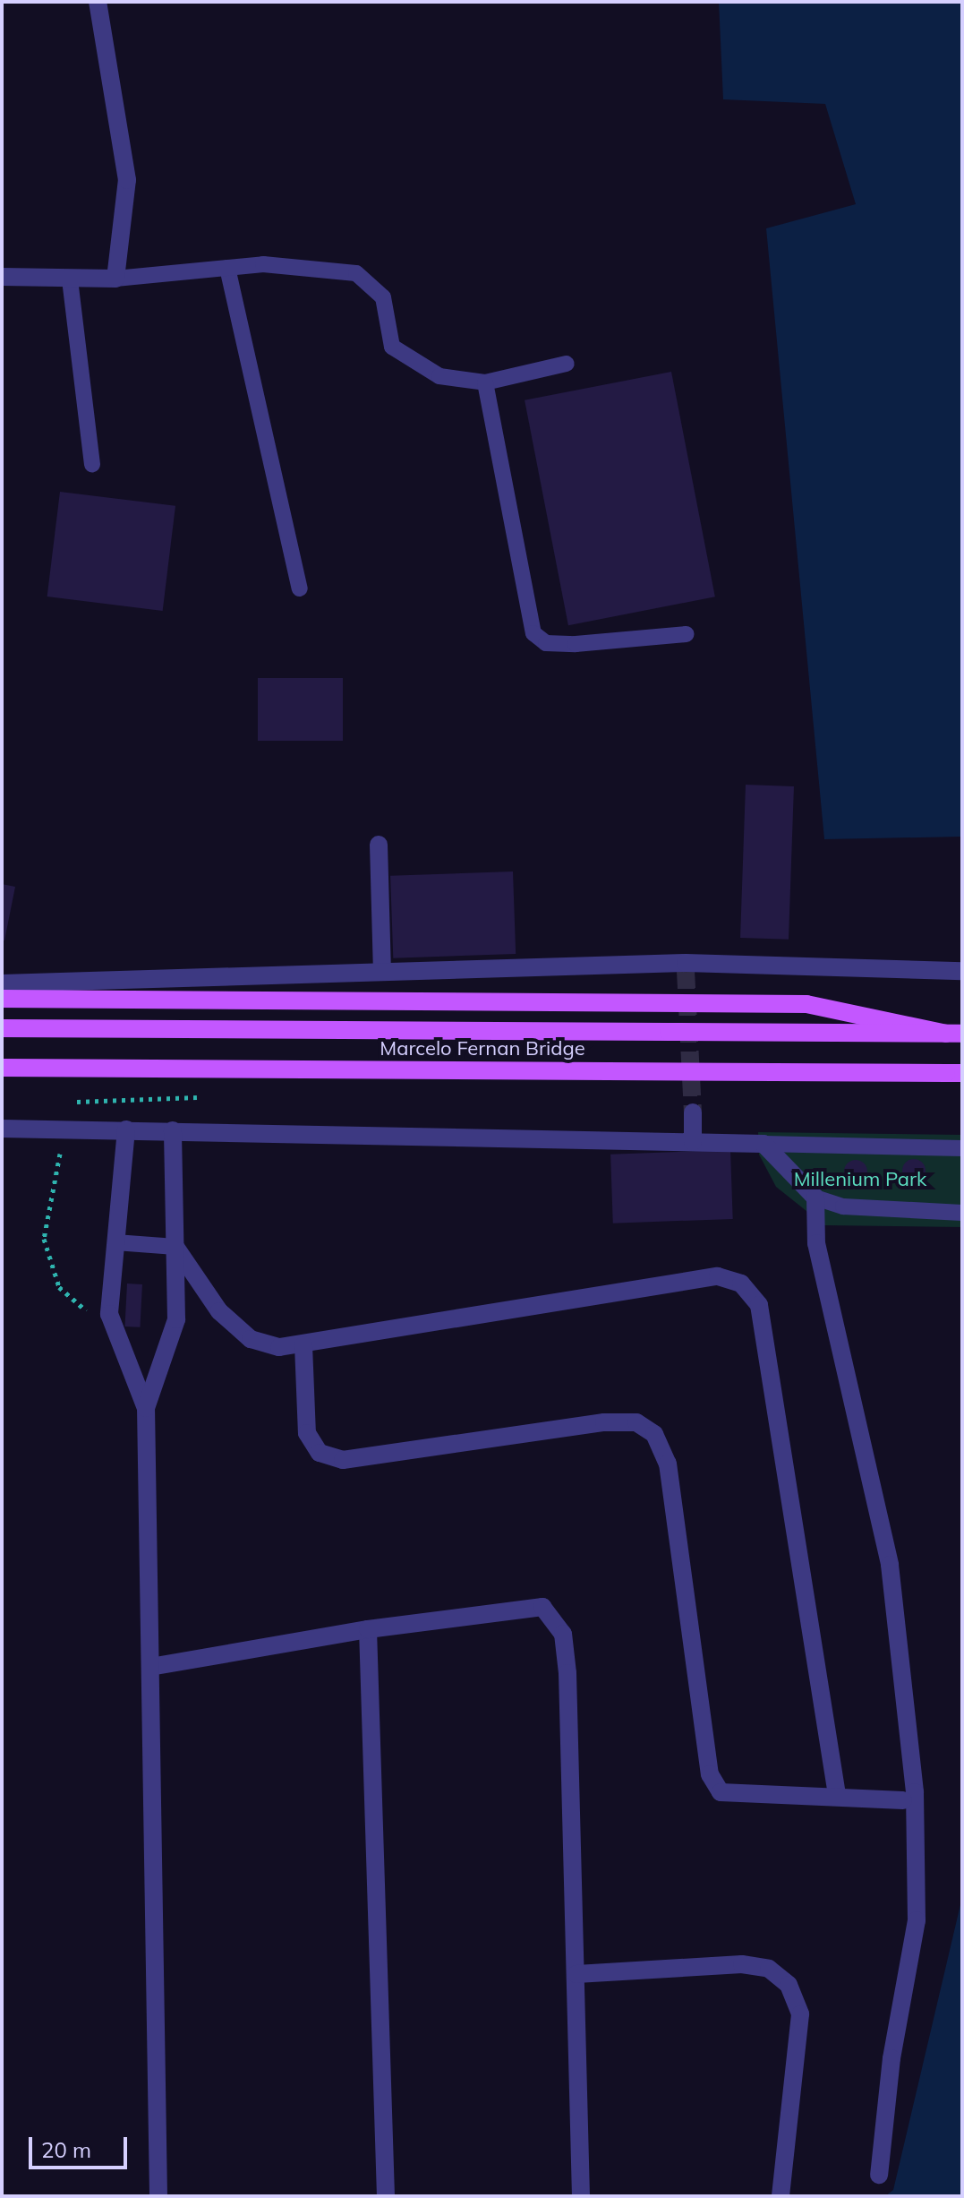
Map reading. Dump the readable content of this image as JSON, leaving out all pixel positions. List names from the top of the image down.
{
  "streets": {
    "main road": ["Marcelo Fernan Bridge"]
  },
  "parks": ["Millenium Park"],
  "scale_bar": "20 m"
}
